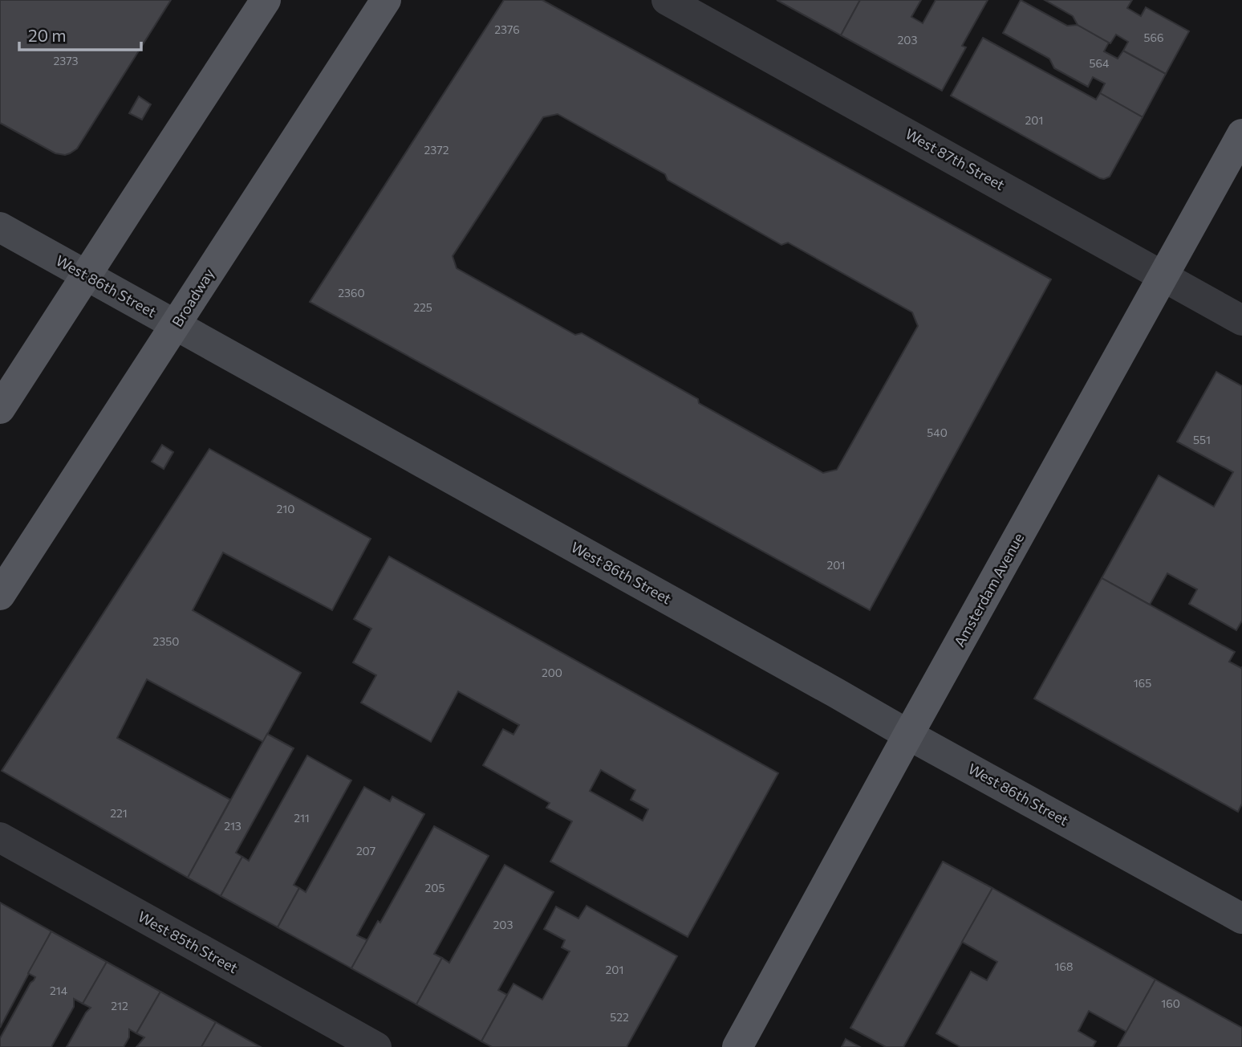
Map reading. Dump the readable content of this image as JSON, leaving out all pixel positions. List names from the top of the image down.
{
  "streets": {
    "main road": ["West 86th Street", "Broadway", "Amsterdam Avenue"],
    "street": ["West 87th Street", "West 85th Street"]
  },
  "crossings": [
    ["West 87th Street", "Amsterdam Avenue"],
    ["West 86th Street", "Broadway"],
    ["West 86th Street", "Amsterdam Avenue"]
  ],
  "house_numbers": [
    "2376",
    "566",
    "203",
    "2373",
    "564",
    "201",
    "2372",
    "2360",
    "225",
    "540",
    "551",
    "210",
    "201",
    "2350",
    "200",
    "165",
    "221",
    "211",
    "213",
    "207",
    "205",
    "203",
    "168",
    "201",
    "214",
    "160",
    "212",
    "522"
  ],
  "scale_bar": "20 m"
}
